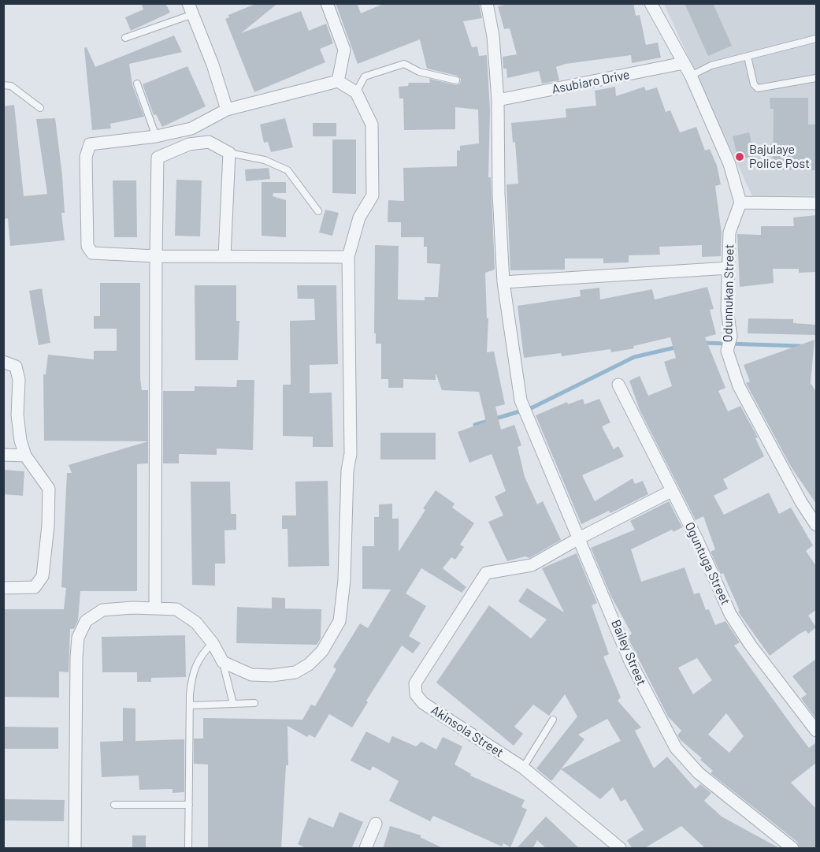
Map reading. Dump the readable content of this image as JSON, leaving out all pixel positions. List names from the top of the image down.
{
  "streets": {
    "street": [
      "Asubiaro Drive",
      "Odunnukan Street",
      "Oguntuga Street",
      "Bailey Street",
      "Akinsola Street"
    ]
  },
  "crossings": [
    ["Asubiaro Drive", "Bailey Street"],
    ["Bailey Street", "Akinsola Street"]
  ],
  "places": ["Bajulaye Police Post"]
}
